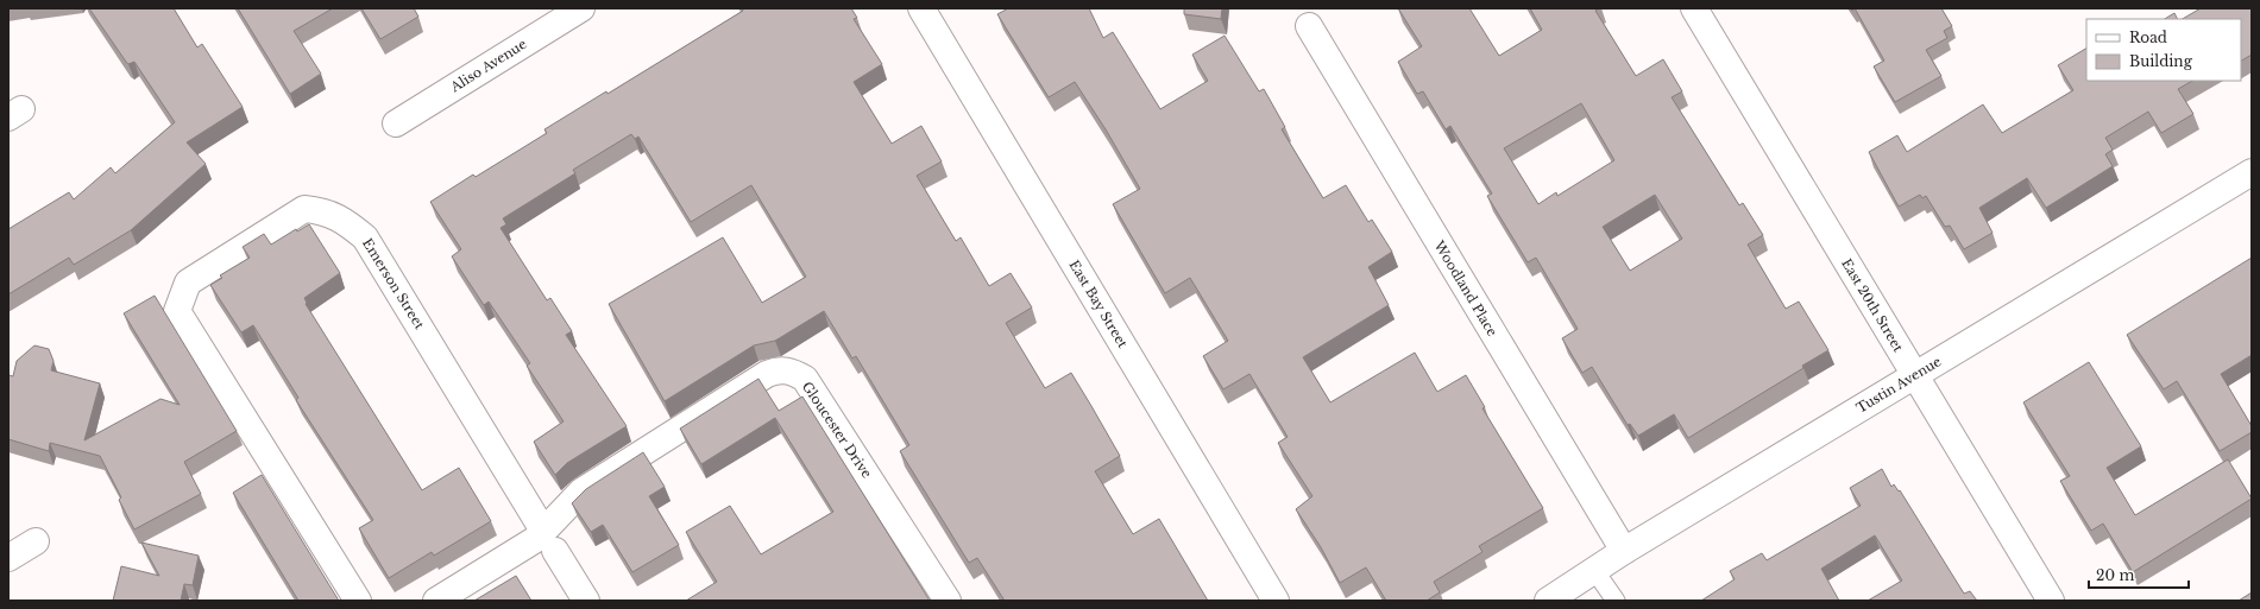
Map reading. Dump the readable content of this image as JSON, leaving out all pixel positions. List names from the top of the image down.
{
  "streets": {
    "street": [
      "Aliso Avenue",
      "Emerson Street",
      "Woodland Place",
      "East Bay Street",
      "East 20th Street",
      "Tustin Avenue",
      "Gloucester Drive"
    ]
  },
  "crossings": [
    ["Emerson Street", "Gloucester Drive"],
    ["Woodland Place", "Tustin Avenue"],
    ["East 20th Street", "Tustin Avenue"]
  ],
  "legend": ["Road", "Building"],
  "scale_bar": "20 m"
}
